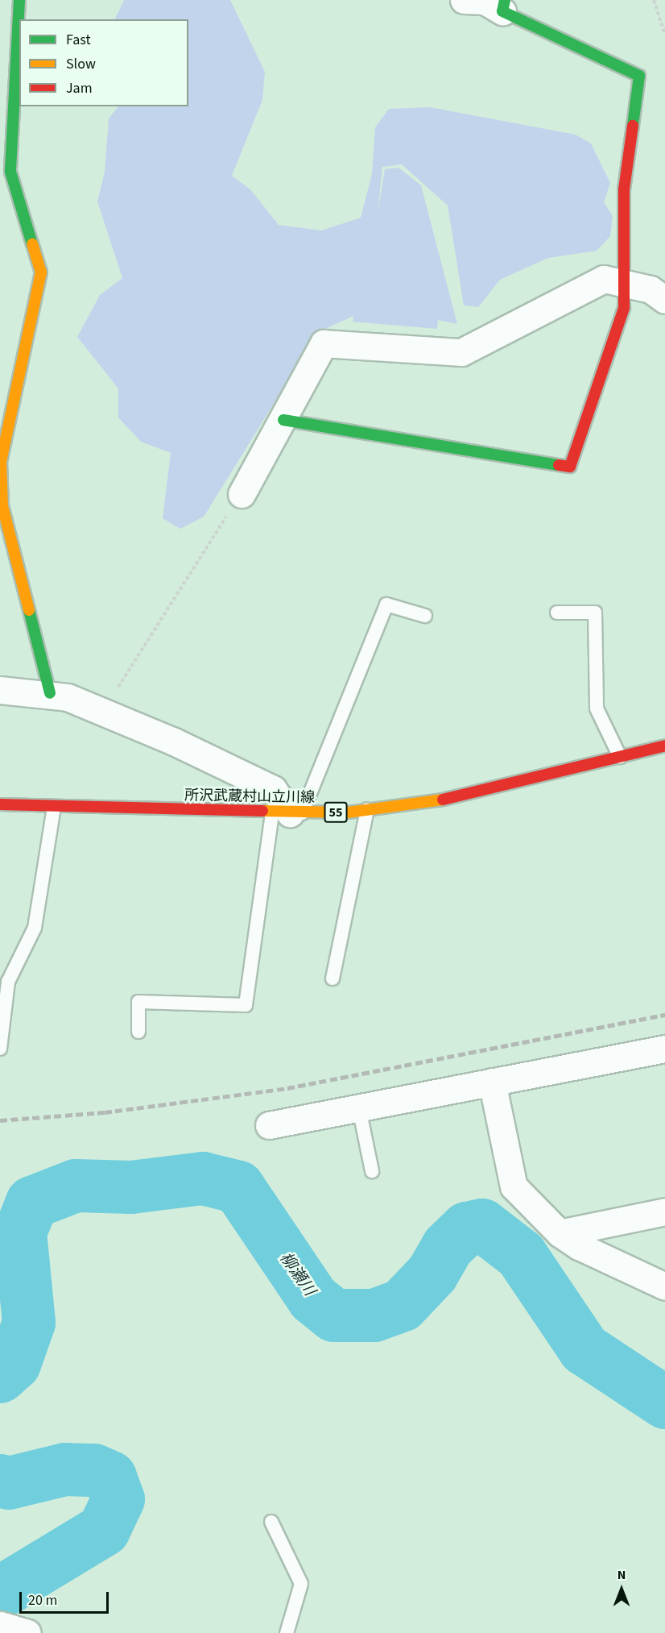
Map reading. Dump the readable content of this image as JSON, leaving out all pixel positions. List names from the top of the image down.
{
  "streets": {
    "street": ["所沢武蔵村山立川線", "55"]
  },
  "water": ["柳瀬川"],
  "legend": ["Fast", "Slow", "Jam"],
  "scale_bar": "20 m",
  "north": "top"
}
